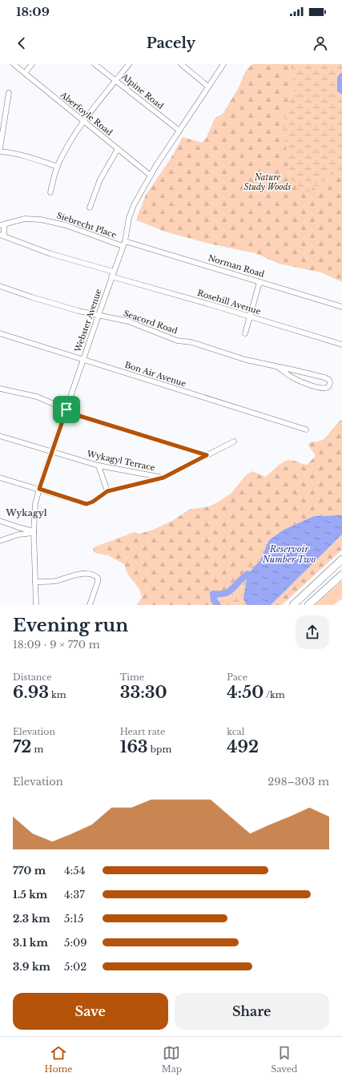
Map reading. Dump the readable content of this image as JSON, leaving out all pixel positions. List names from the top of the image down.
{
  "streets": {
    "street": [
      "Alpine Road",
      "Aberfoyle Road",
      "Siebrecht Place",
      "Norman Road",
      "Rosehill Avenue",
      "Webster Avenue",
      "Seacord Road",
      "Bon Air Avenue",
      "Wykagyl Terrace"
    ]
  },
  "crossings": [
    ["Alpine Road", "Webster Avenue"],
    ["Aberfoyle Road", "Webster Avenue"],
    ["Siebrecht Place", "Webster Avenue"],
    ["Norman Road", "Webster Avenue"],
    ["Rosehill Avenue", "Webster Avenue"],
    ["Webster Avenue", "Seacord Road"],
    ["Webster Avenue", "Bon Air Avenue"],
    ["Webster Avenue", "Wykagyl Terrace"]
  ],
  "districts": ["Wykagyl"],
  "water": ["Reservoir Number Two"],
  "parks": ["Nature Study Woods"],
  "page": {
    "status": "18:09",
    "header": "Pacely",
    "heading": ["Evening run", "18:09 · 9 × 770 m"],
    "stats": [
      ["Distance", "6.93 km"],
      ["Time", "33:30"],
      ["Pace", "4:50 /km"],
      ["Elevation", "72 m"],
      ["Heart rate", "163 bpm"],
      ["kcal", "492"]
    ],
    "chart": ["Elevation", "298–303 m"],
    "list": [
      {
        "name": "770 m",
        "note": "4:54"
      },
      {
        "name": "1.5 km",
        "note": "4:37"
      },
      {
        "name": "2.3 km",
        "note": "5:15"
      },
      {
        "name": "3.1 km",
        "note": "5:09"
      },
      {
        "name": "3.9 km",
        "note": "5:02"
      }
    ],
    "buttons": ["Save", "Share"],
    "tabs": ["Home", "Map", "Saved"]
  }
}
